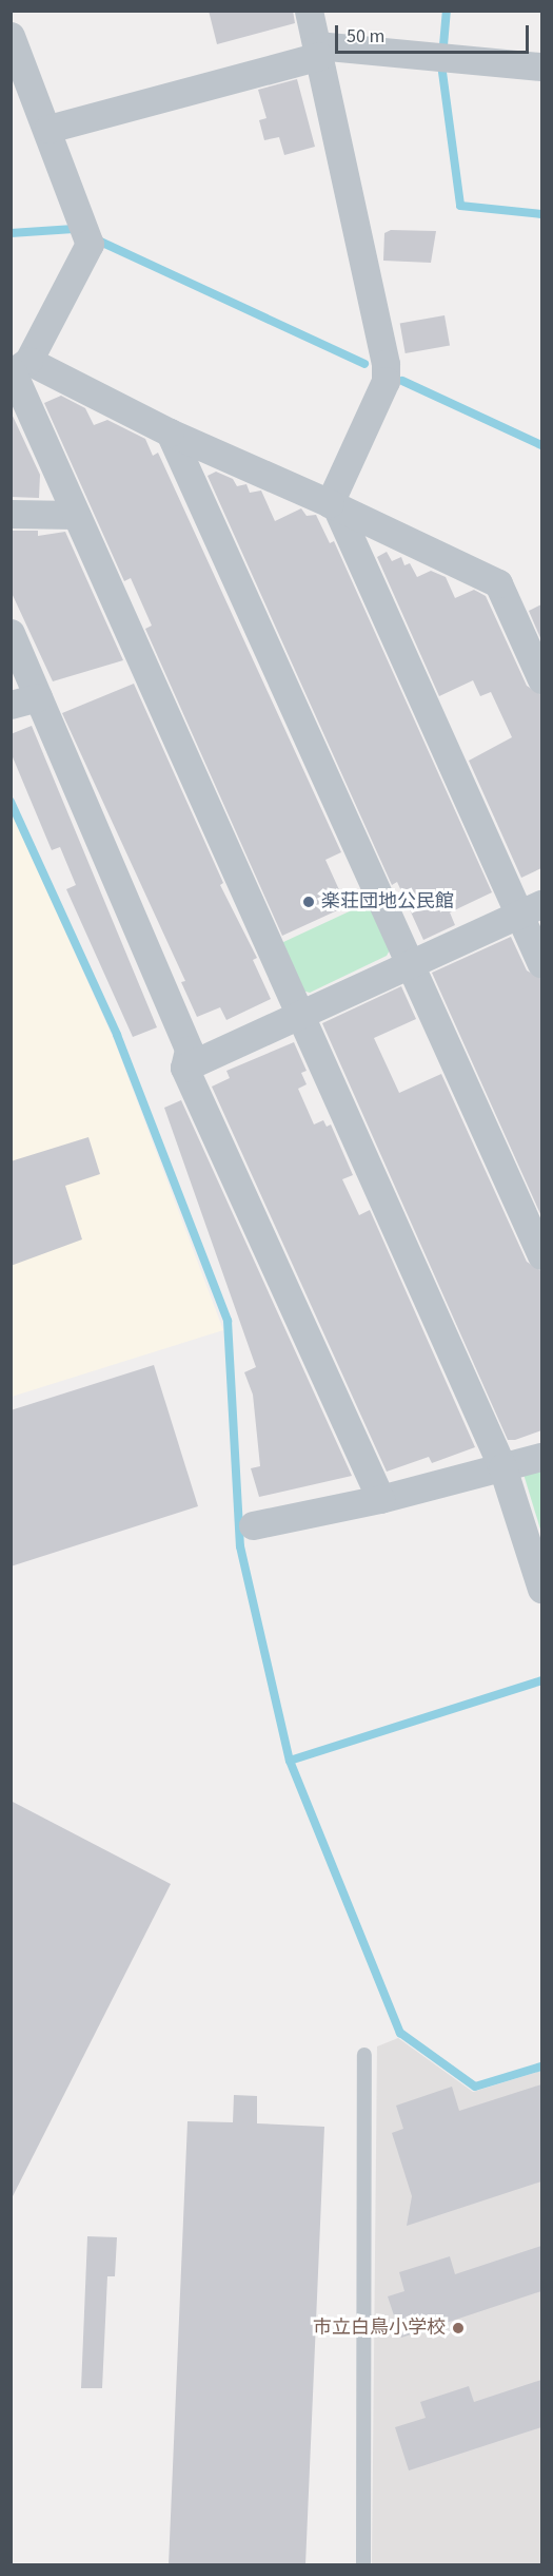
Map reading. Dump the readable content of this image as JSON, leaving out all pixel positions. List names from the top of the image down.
{
  "places": ["楽荘団地公民館", "市立白鳥小学校"],
  "scale_bar": "50 m"
}
